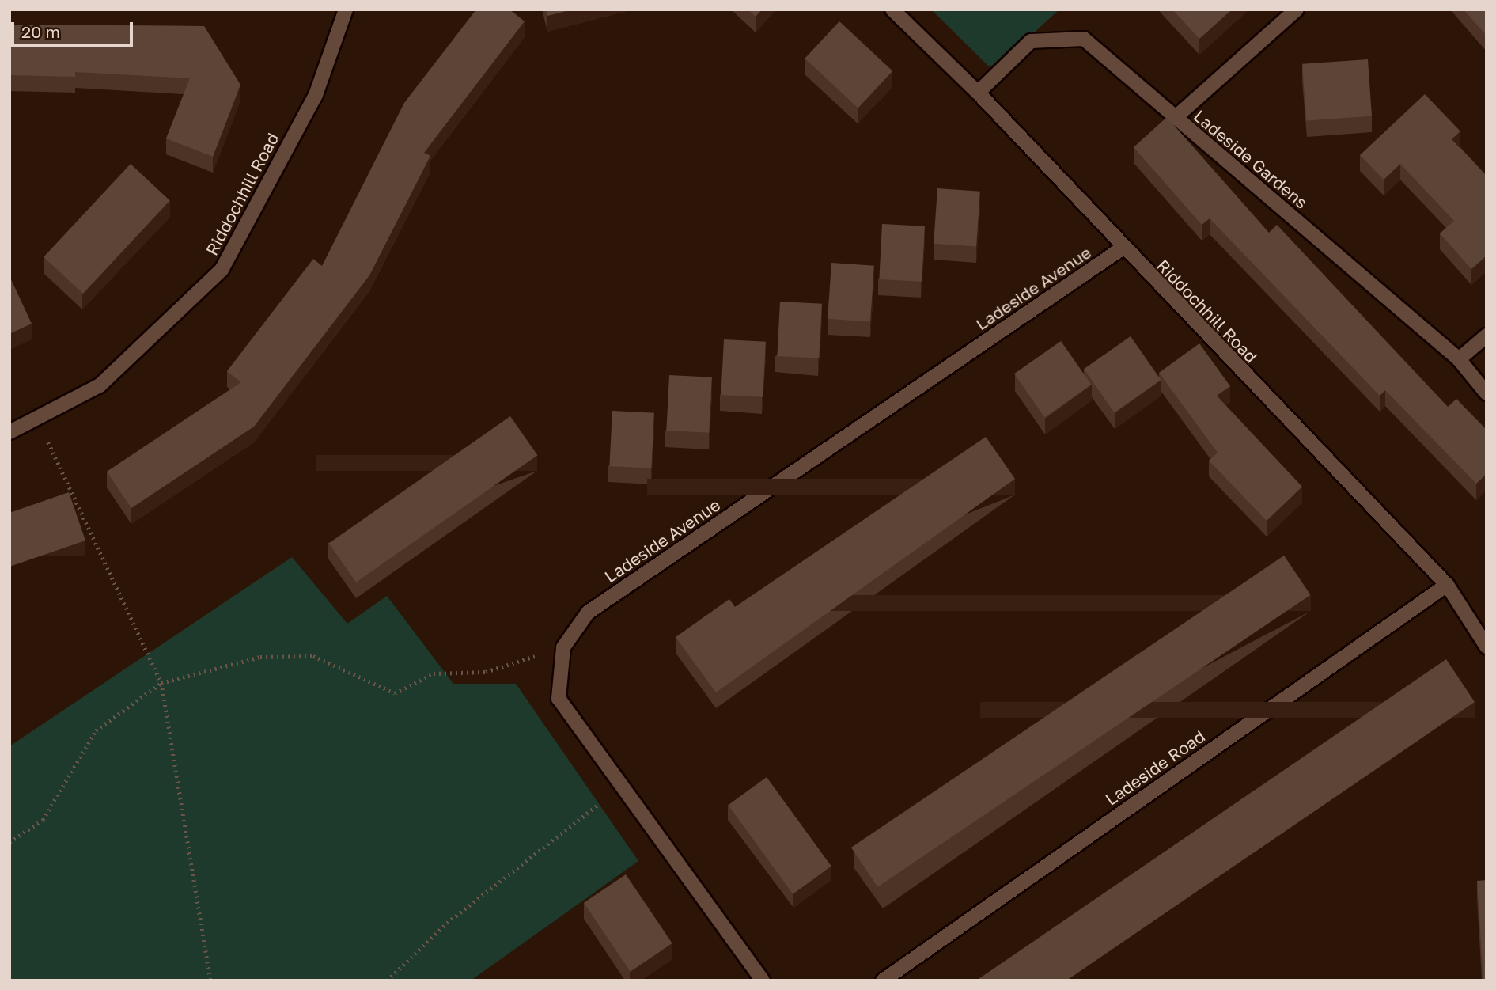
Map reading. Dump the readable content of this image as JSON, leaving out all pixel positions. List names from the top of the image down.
{
  "streets": {
    "street": [
      "Ladeside Gardens",
      "Riddochhill Road",
      "Ladeside Avenue",
      "Ladeside Road"
    ]
  },
  "crossings": [
    ["Ladeside Gardens", "Riddochhill Road"],
    ["Riddochhill Road", "Ladeside Avenue"],
    ["Riddochhill Road", "Ladeside Road"]
  ],
  "scale_bar": "20 m"
}
